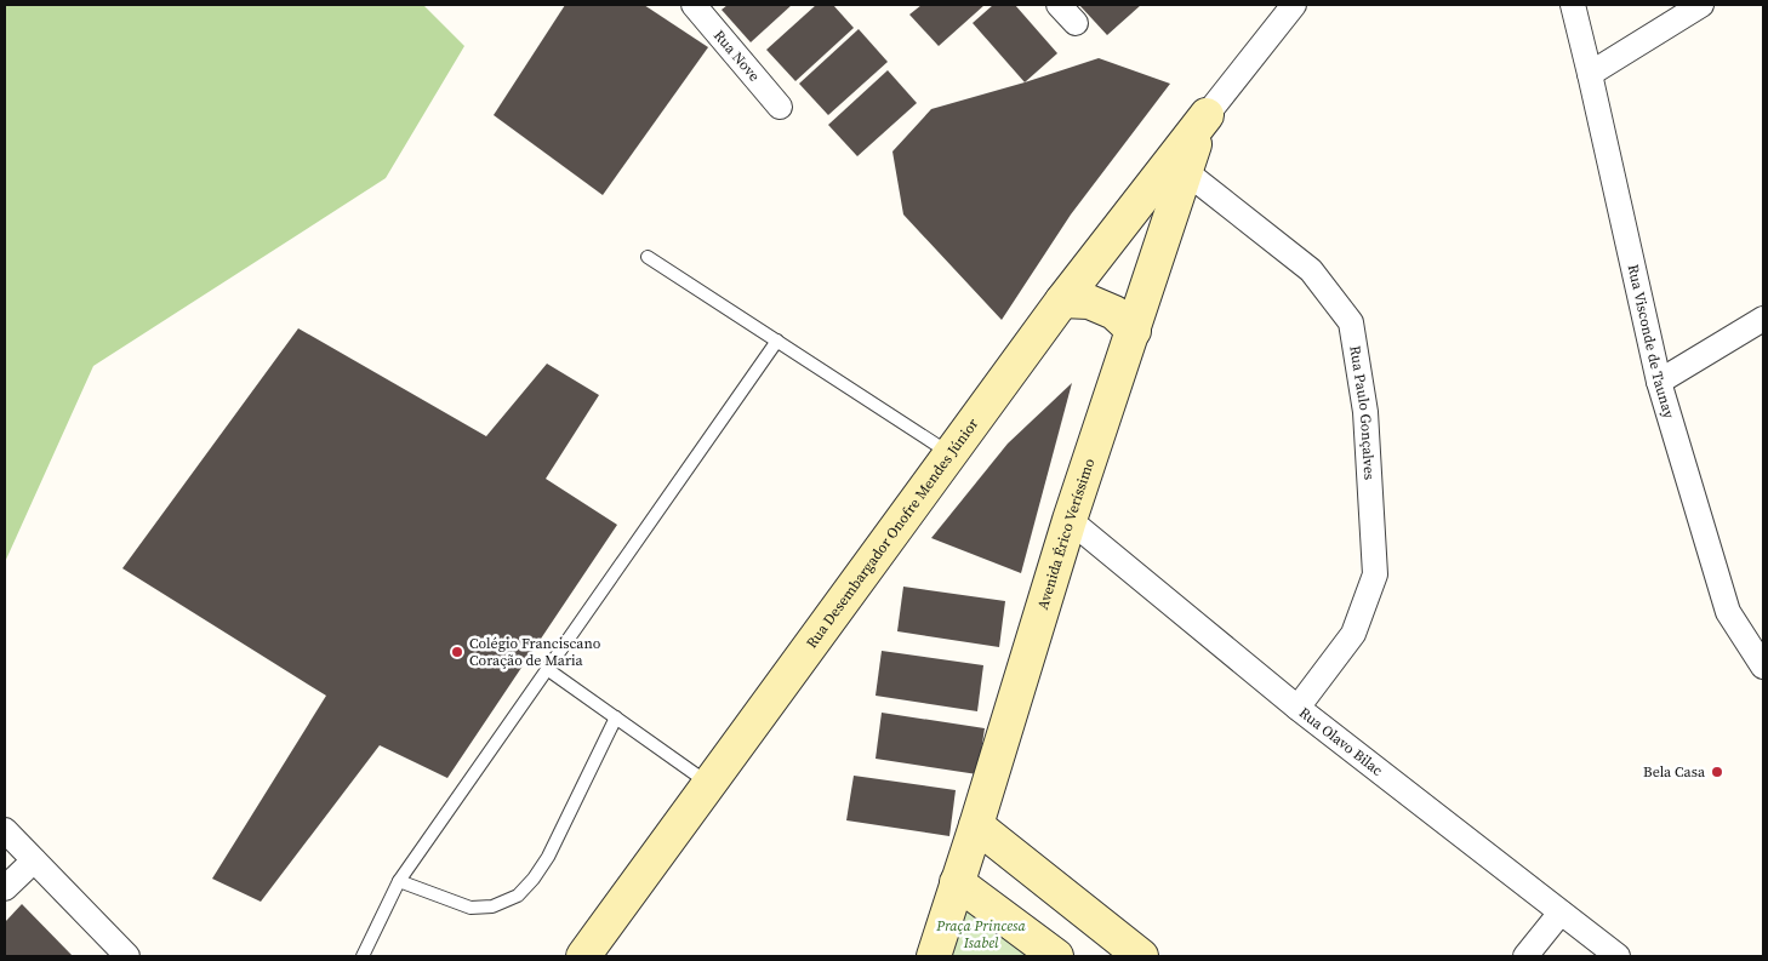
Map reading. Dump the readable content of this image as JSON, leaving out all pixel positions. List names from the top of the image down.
{
  "streets": {
    "street": [
      "Rua Nove",
      "Rua Visconde de Taunay",
      "Rua Paulo Gonçalves",
      "Rua Desembargador Onofre Mendes Júnior",
      "Avenida Érico Veríssimo",
      "Rua Olavo Bilac"
    ]
  },
  "crossings": [
    ["Rua Paulo Gonçalves", "Avenida Érico Veríssimo"],
    ["Rua Paulo Gonçalves", "Rua Olavo Bilac"],
    ["Rua Desembargador Onofre Mendes Júnior", "Avenida Érico Veríssimo"],
    ["Avenida Érico Veríssimo", "Rua Olavo Bilac"]
  ],
  "parks": ["Praça Princesa Isabel"],
  "places": ["Colégio Franciscano Coração de Maria", "Bela Casa"]
}
